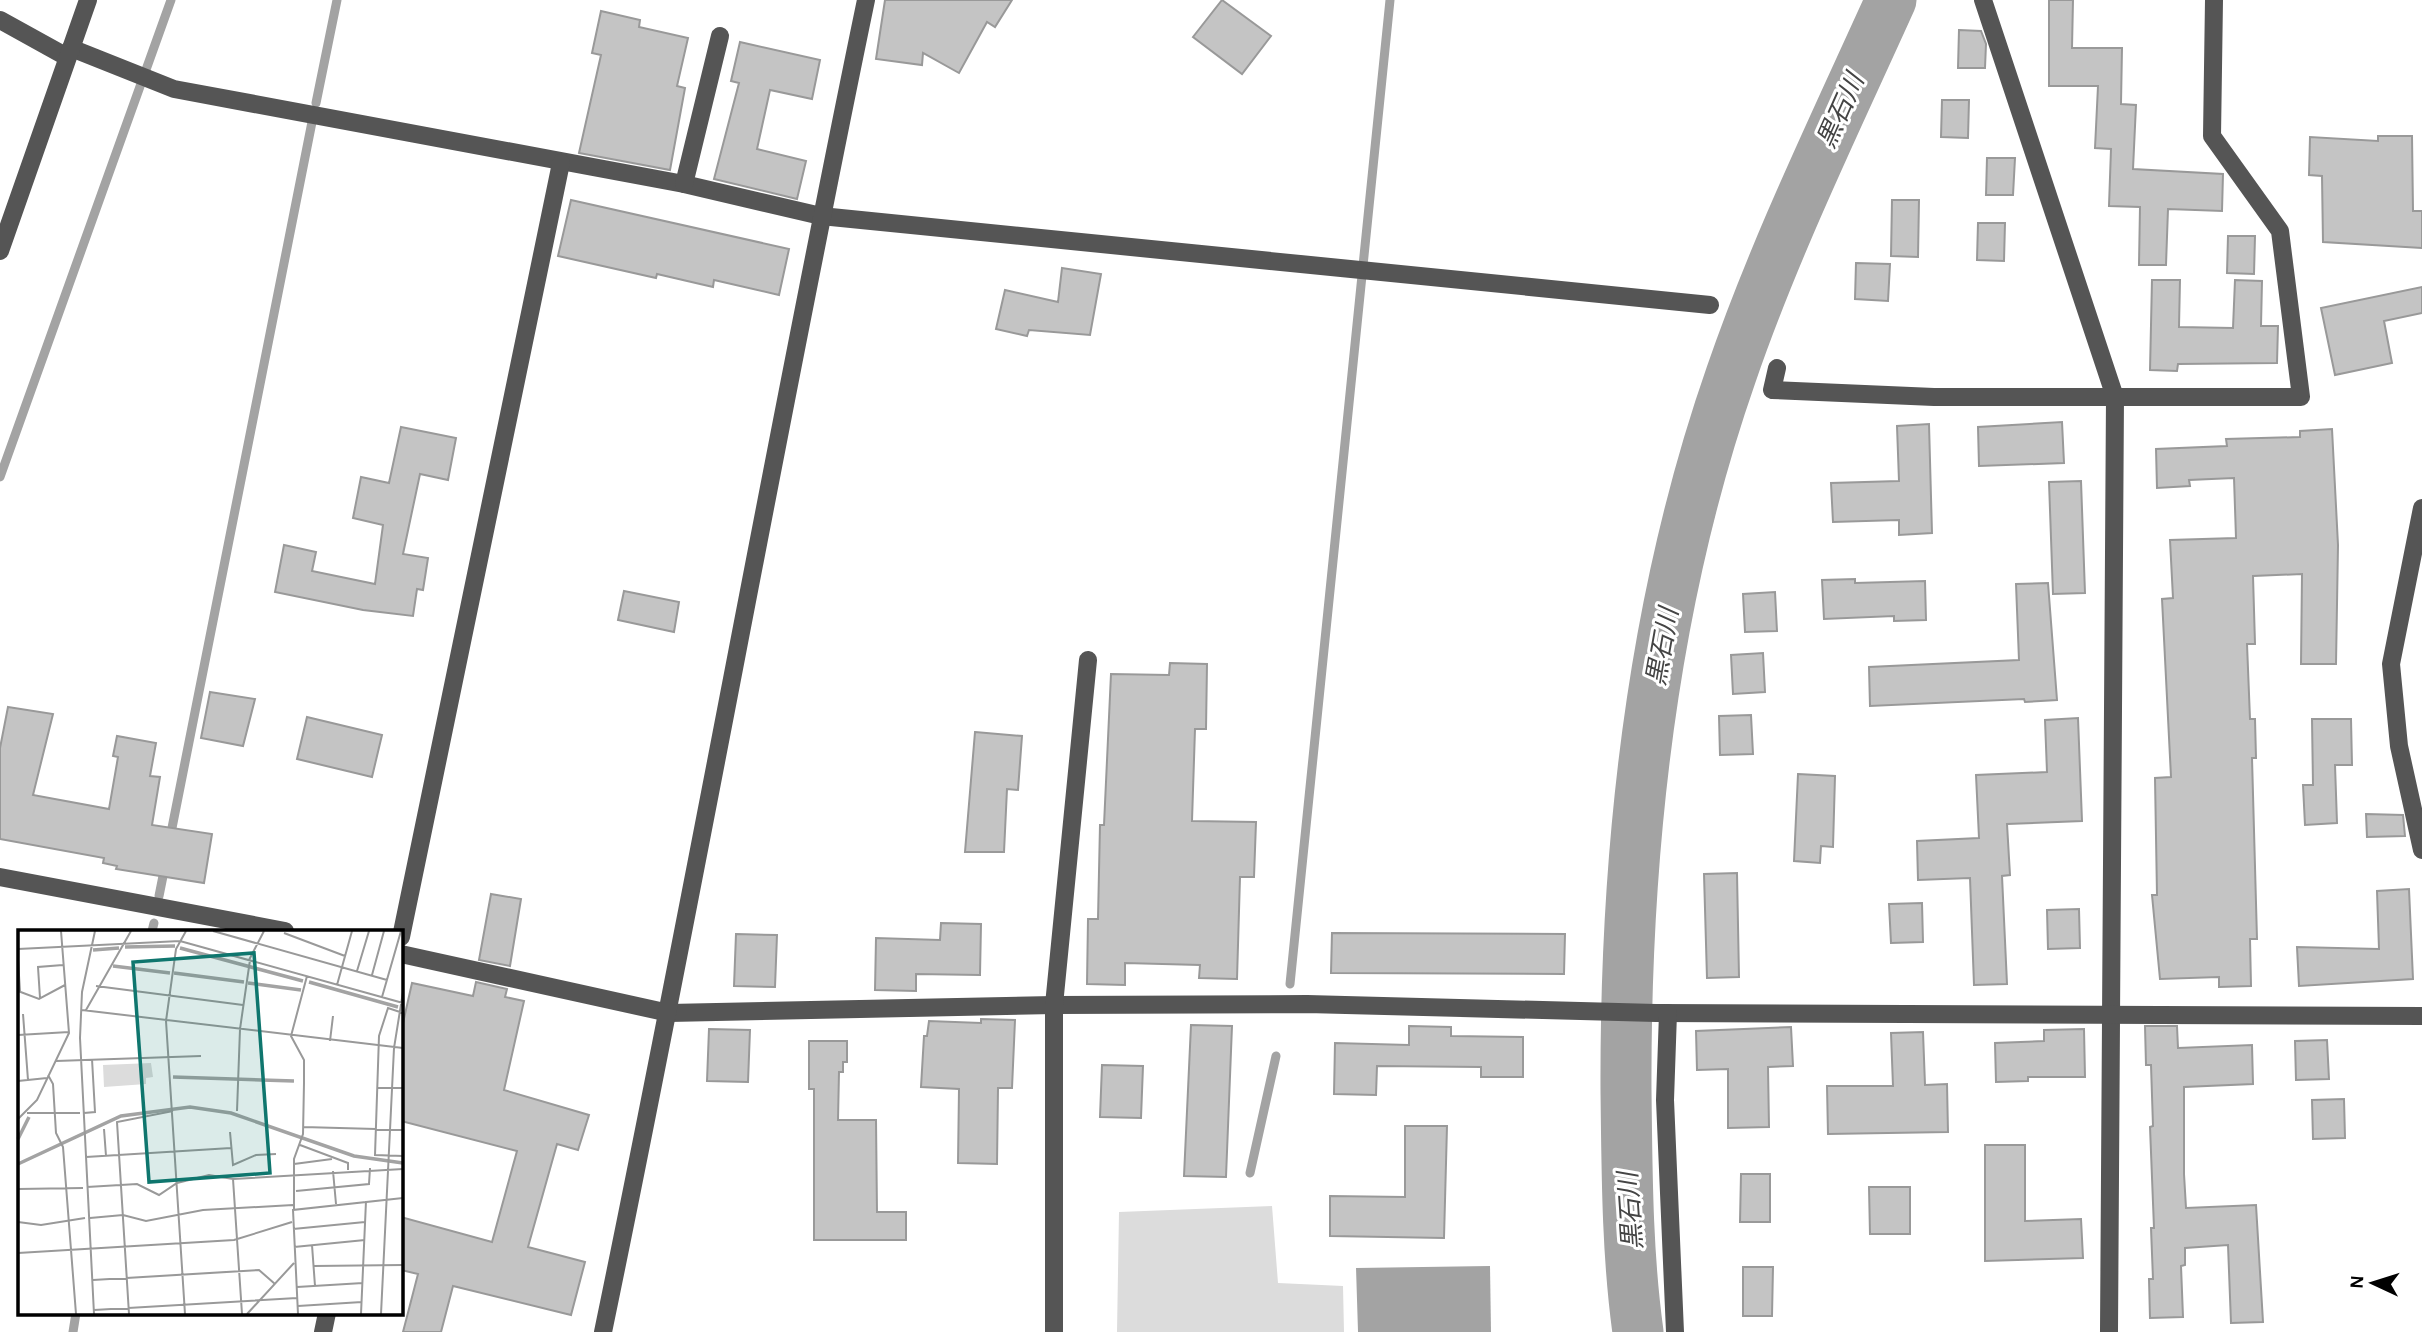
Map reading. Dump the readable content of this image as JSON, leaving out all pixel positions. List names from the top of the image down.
{
  "water": ["黒石川"],
  "north": "left"
}
